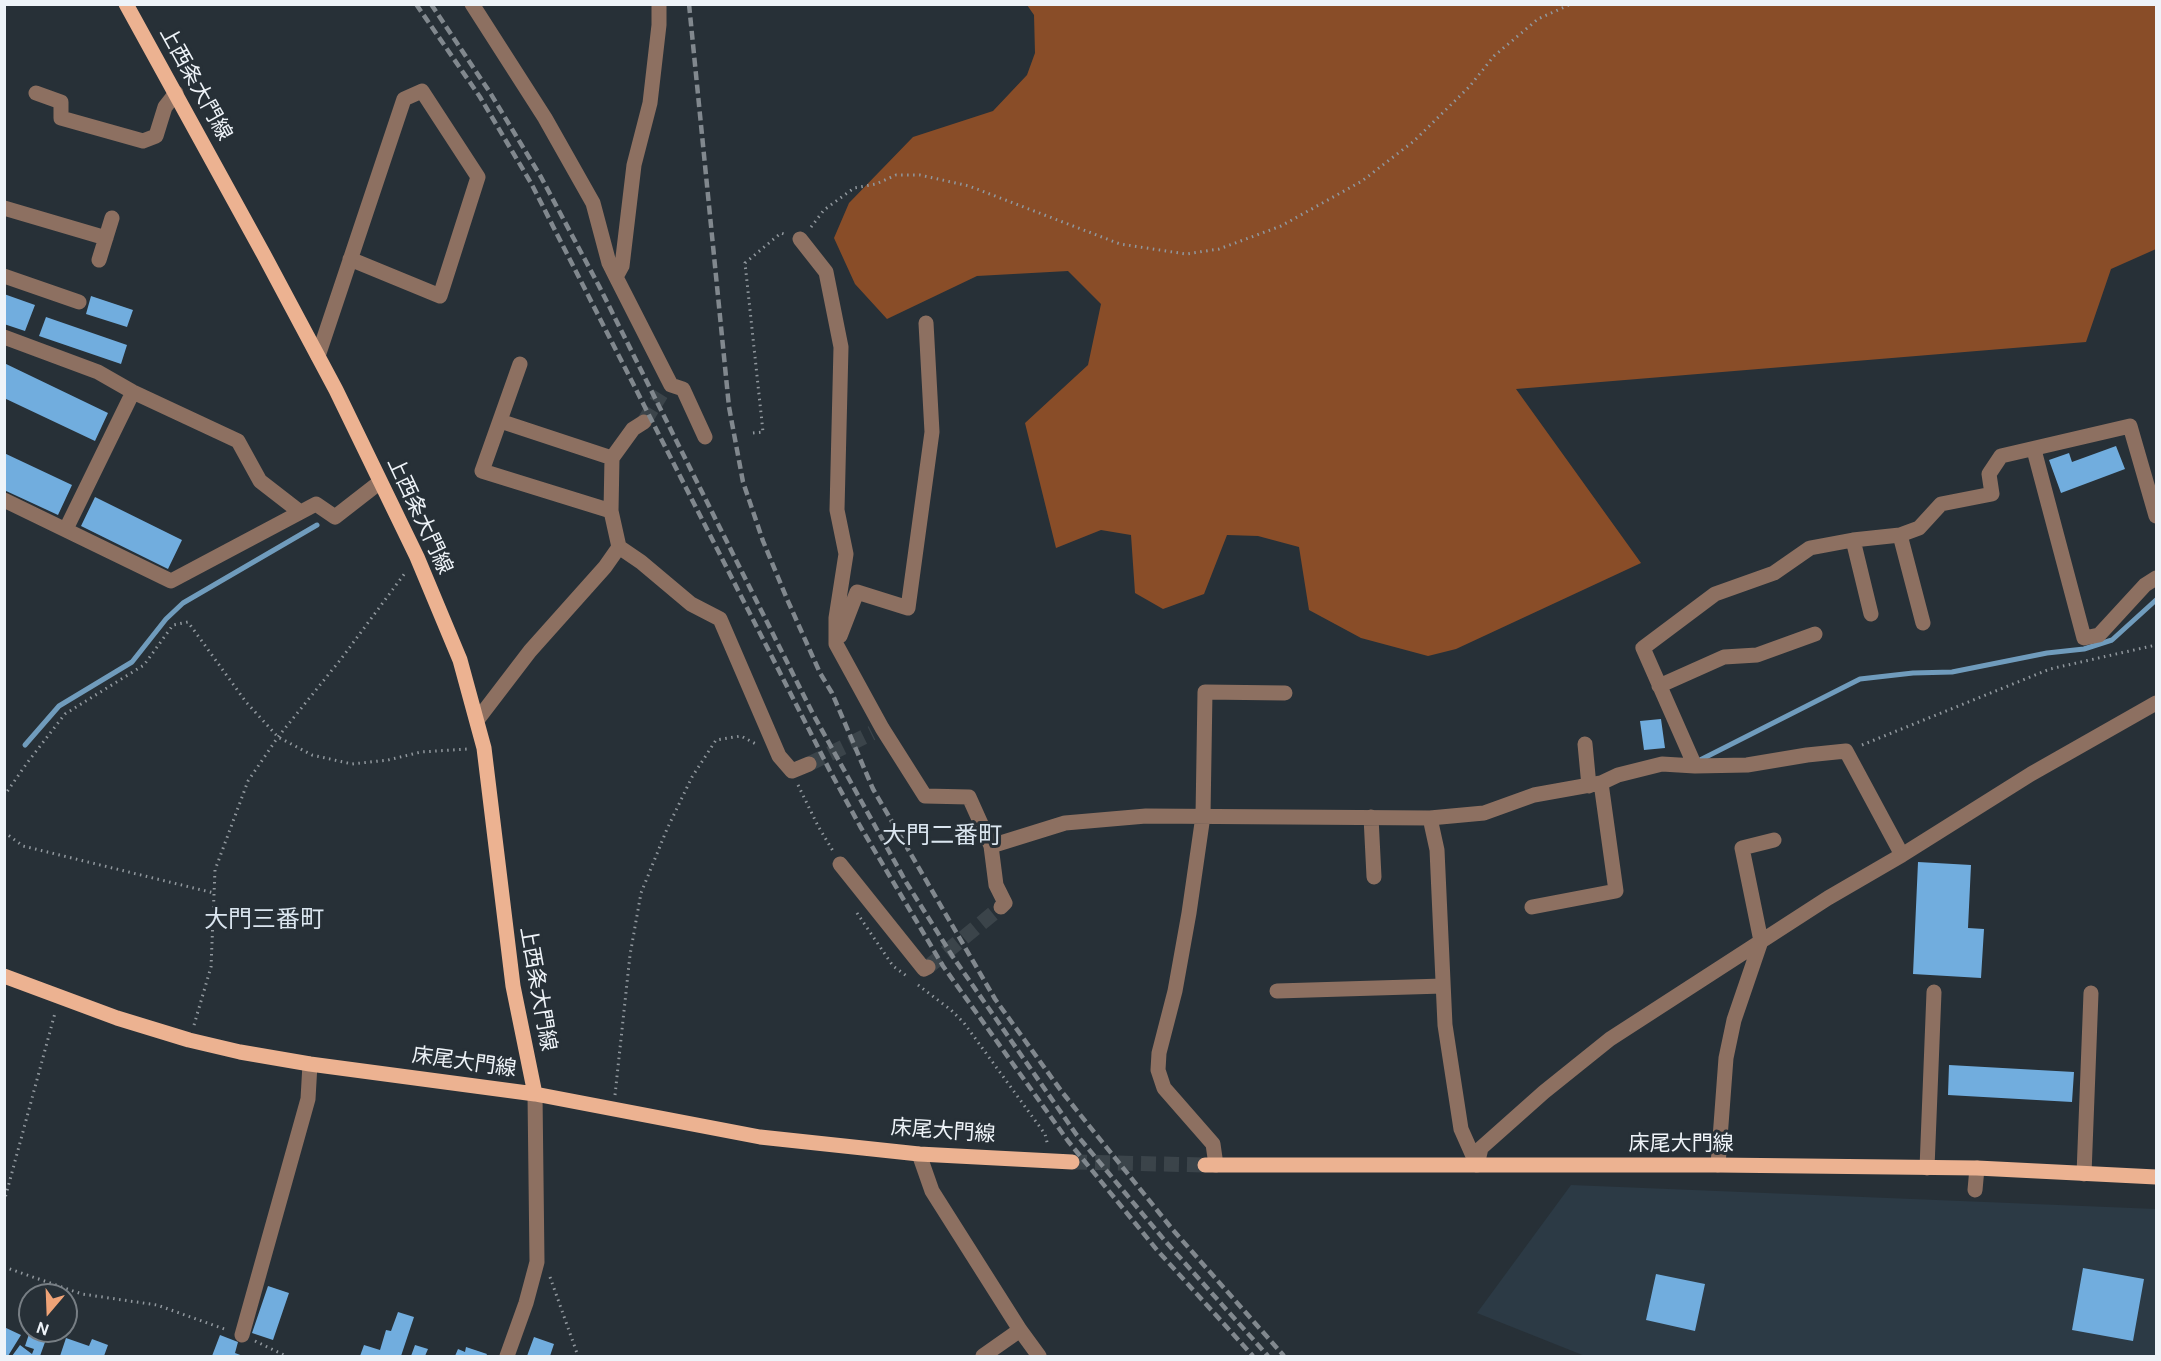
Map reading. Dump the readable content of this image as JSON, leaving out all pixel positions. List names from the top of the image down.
{
  "streets": {
    "main road": ["上西条大門線", "床尾大門線"]
  },
  "crossings": [
    ["上西条大門線", "床尾大門線"]
  ],
  "districts": ["大門二番町", "大門三番町"],
  "north": "bottom"
}
